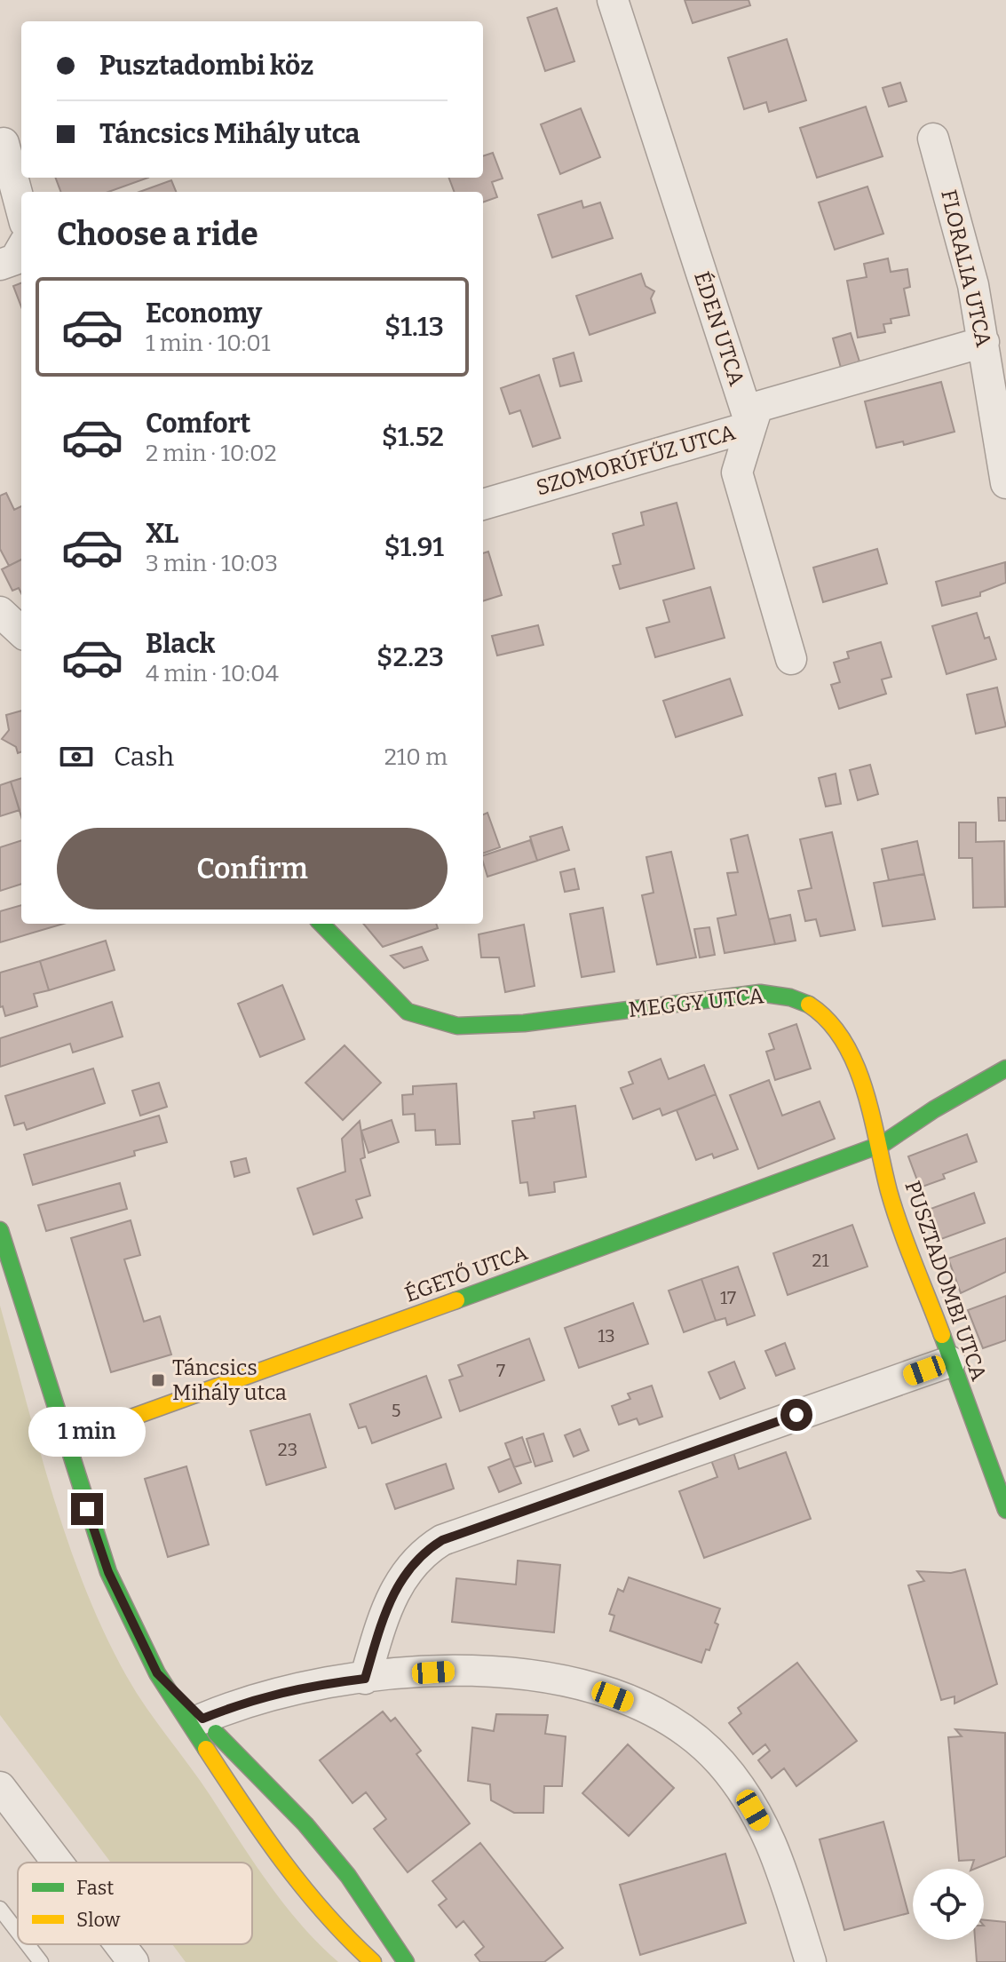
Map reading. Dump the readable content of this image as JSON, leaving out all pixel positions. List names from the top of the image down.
{
  "streets": {
    "street": [
      "FLORALIA UTCA",
      "ÉDEN UTCA",
      "SZOMORÚFŰZ UTCA",
      "MEGGY UTCA",
      "ÉGETŐ UTCA",
      "PUSZTADOMBI UTCA"
    ]
  },
  "crossings": [
    ["FLORALIA UTCA", "SZOMORÚFŰZ UTCA"],
    ["ÉDEN UTCA", "SZOMORÚFŰZ UTCA"],
    ["MEGGY UTCA", "ÉGETŐ UTCA"],
    ["MEGGY UTCA", "PUSZTADOMBI UTCA"],
    ["ÉGETŐ UTCA", "PUSZTADOMBI UTCA"]
  ],
  "places": {
    "transit": ["Táncsics Mihály utca"]
  },
  "house_numbers": [
    "21",
    "17",
    "13",
    "7",
    "5",
    "23"
  ],
  "legend": ["Fast", "Slow"],
  "page": {
    "banner": ["Pusztadombi köz", "Táncsics Mihály utca"],
    "heading": "Choose a ride",
    "list": [
      {
        "name": "Economy",
        "note": "1 min · 10:01",
        "value": "$1.13"
      },
      {
        "name": "Comfort",
        "note": "2 min · 10:02",
        "value": "$1.52"
      },
      {
        "name": "XL",
        "note": "3 min · 10:03",
        "value": "$1.91"
      },
      {
        "name": "Black",
        "note": "4 min · 10:04",
        "value": "$2.23"
      }
    ],
    "pay": ["Cash", "210 m"],
    "buttons": "Confirm",
    "bubble": "1 min"
  }
}
